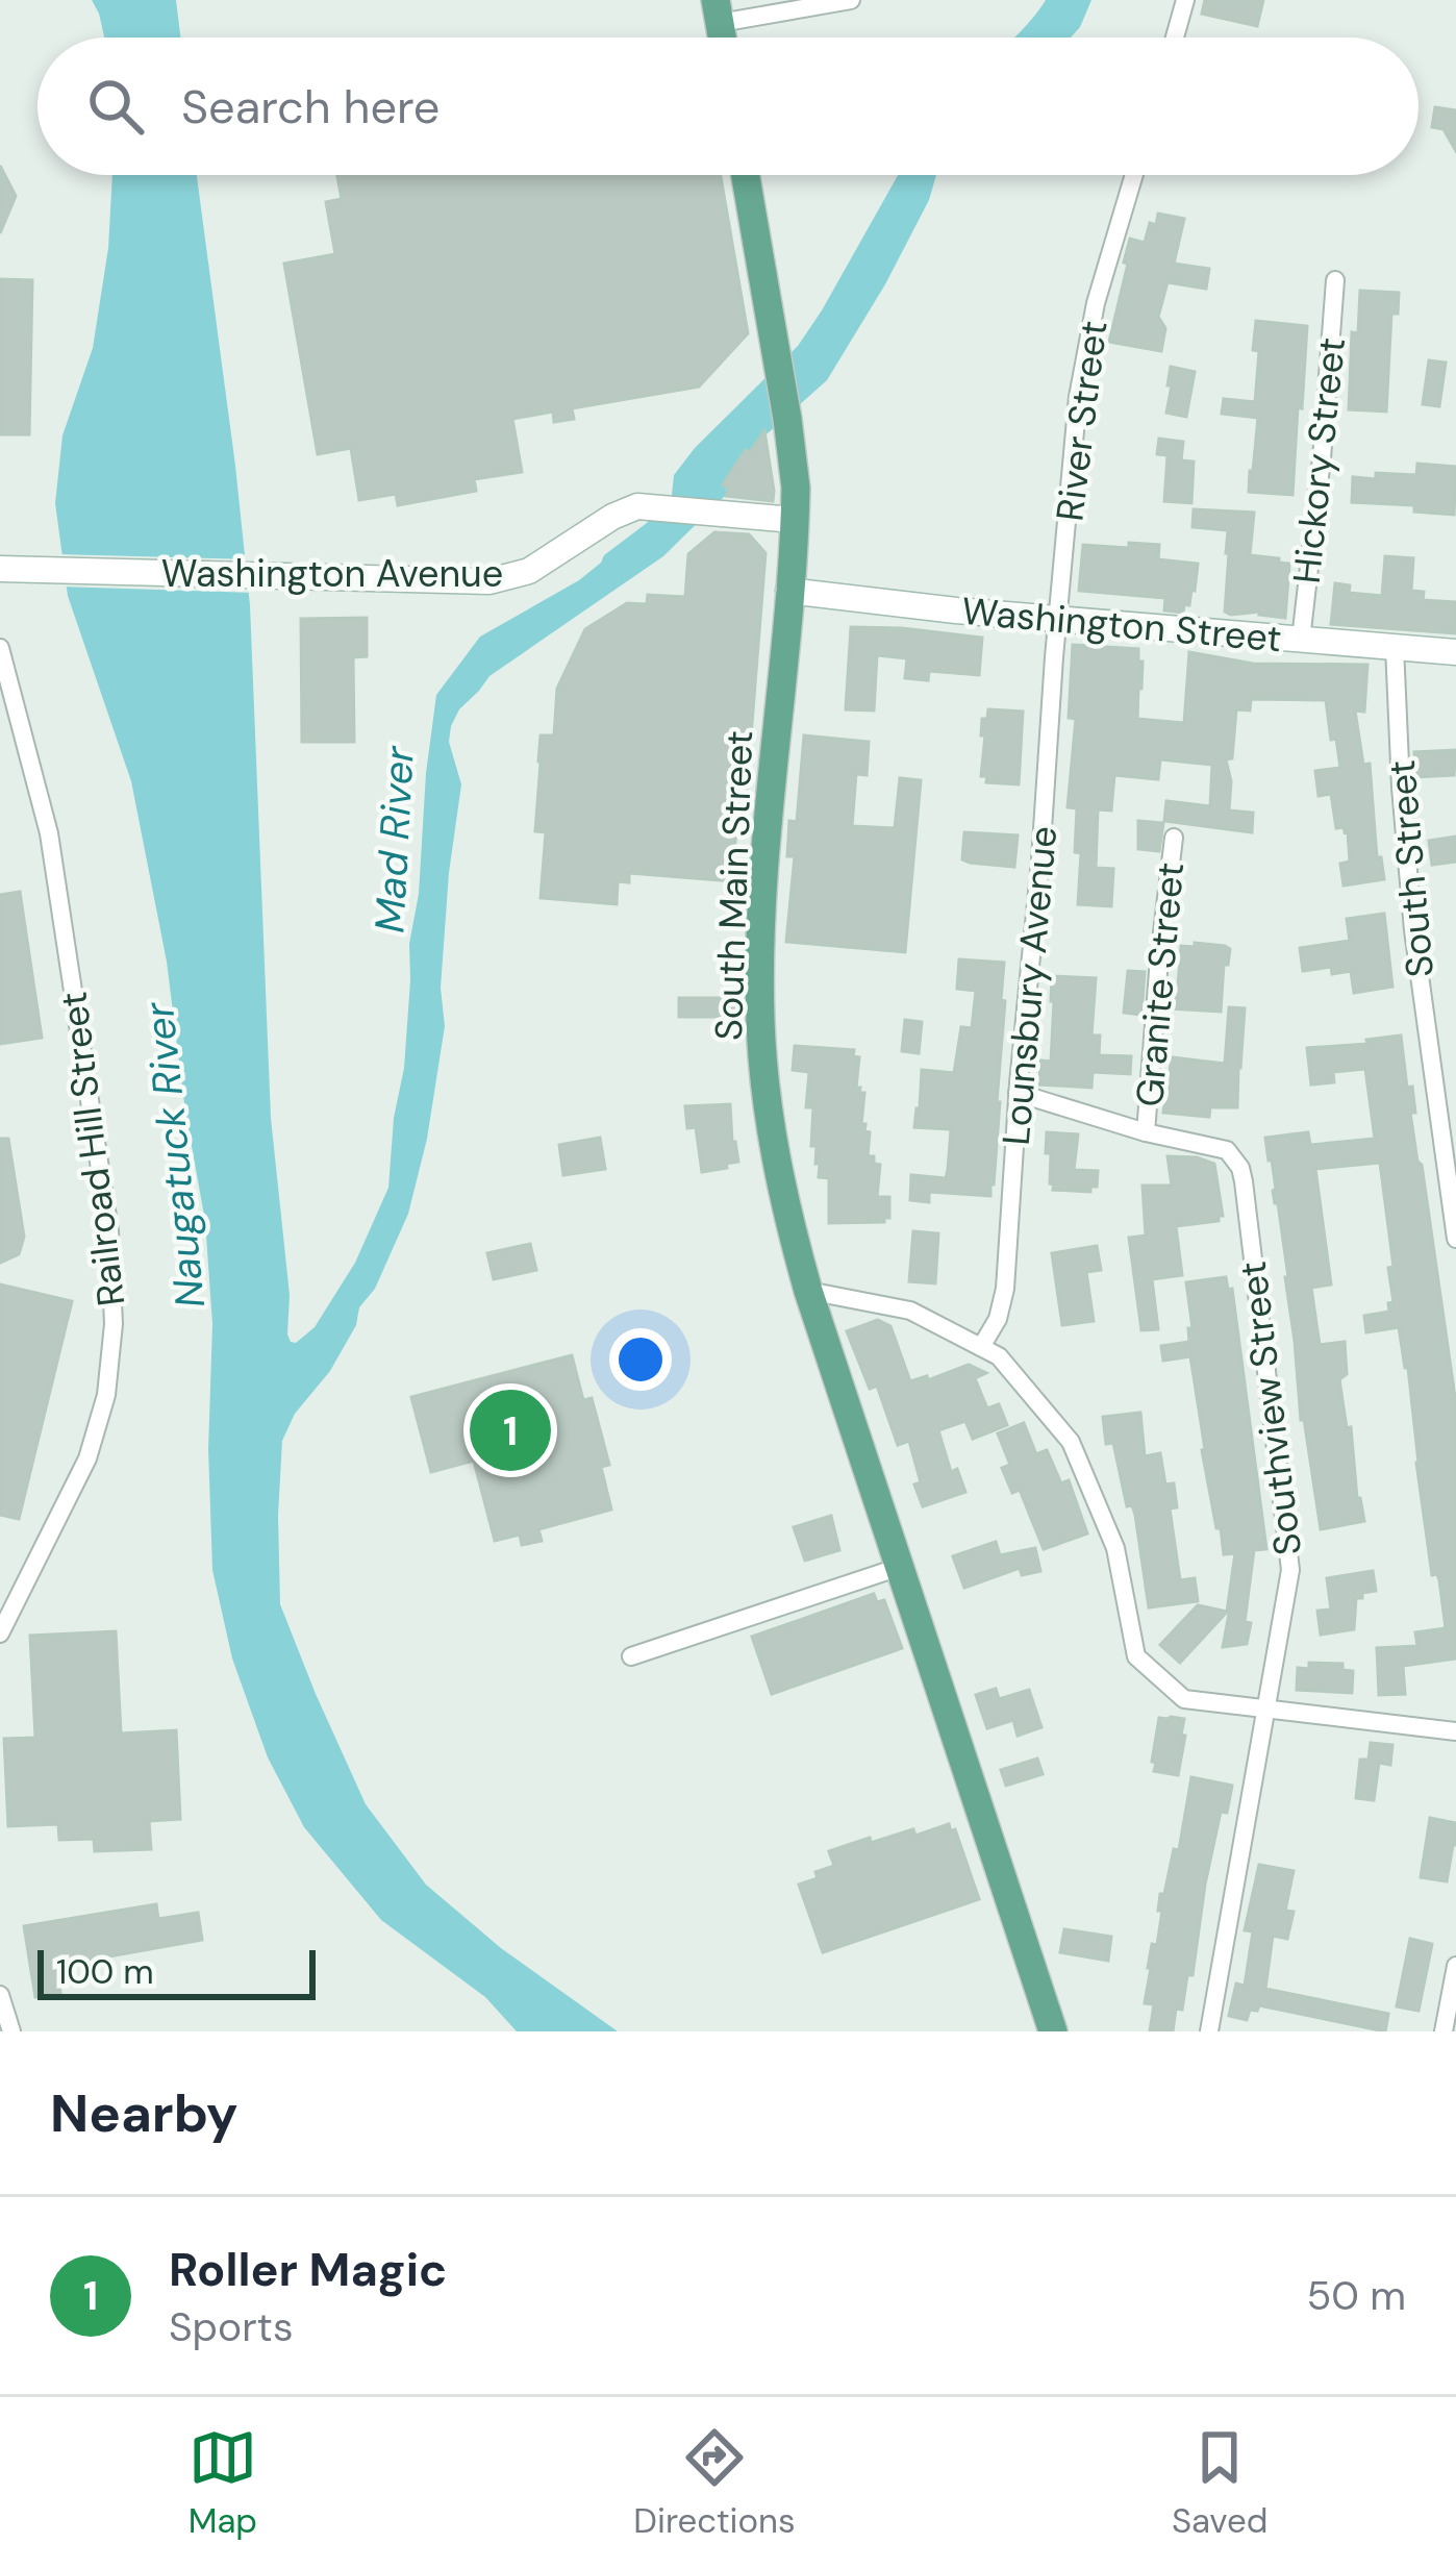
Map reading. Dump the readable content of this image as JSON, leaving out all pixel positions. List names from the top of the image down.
{
  "streets": {
    "main road": ["Washington Avenue", "Washington Street", "South Main Street"],
    "street": [
      "River Street",
      "Hickory Street",
      "South Street",
      "Granite Street",
      "Lounsbury Avenue",
      "Railroad Hill Street",
      "Southview Street"
    ]
  },
  "crossings": [
    ["River Street", "Washington Street"],
    ["River Street", "Lounsbury Avenue"],
    ["Hickory Street", "Washington Street"],
    ["Washington Avenue", "South Main Street"],
    ["Washington Street", "South Street"],
    ["Washington Street", "South Main Street"],
    ["Washington Street", "Lounsbury Avenue"],
    ["Granite Street", "Southview Street"],
    ["Lounsbury Avenue", "Southview Street"]
  ],
  "water": ["Mad River", "Naugatuck River"],
  "scale_bar": "100 m",
  "page": {
    "search": "Search here",
    "pins": "1",
    "scale": "100 m",
    "heading": "Nearby",
    "list": [
      {
        "mark": "1",
        "name": "Roller Magic",
        "note": "Sports",
        "value": "50 m"
      }
    ],
    "nav": ["Map", "Directions", "Saved"]
  }
}
